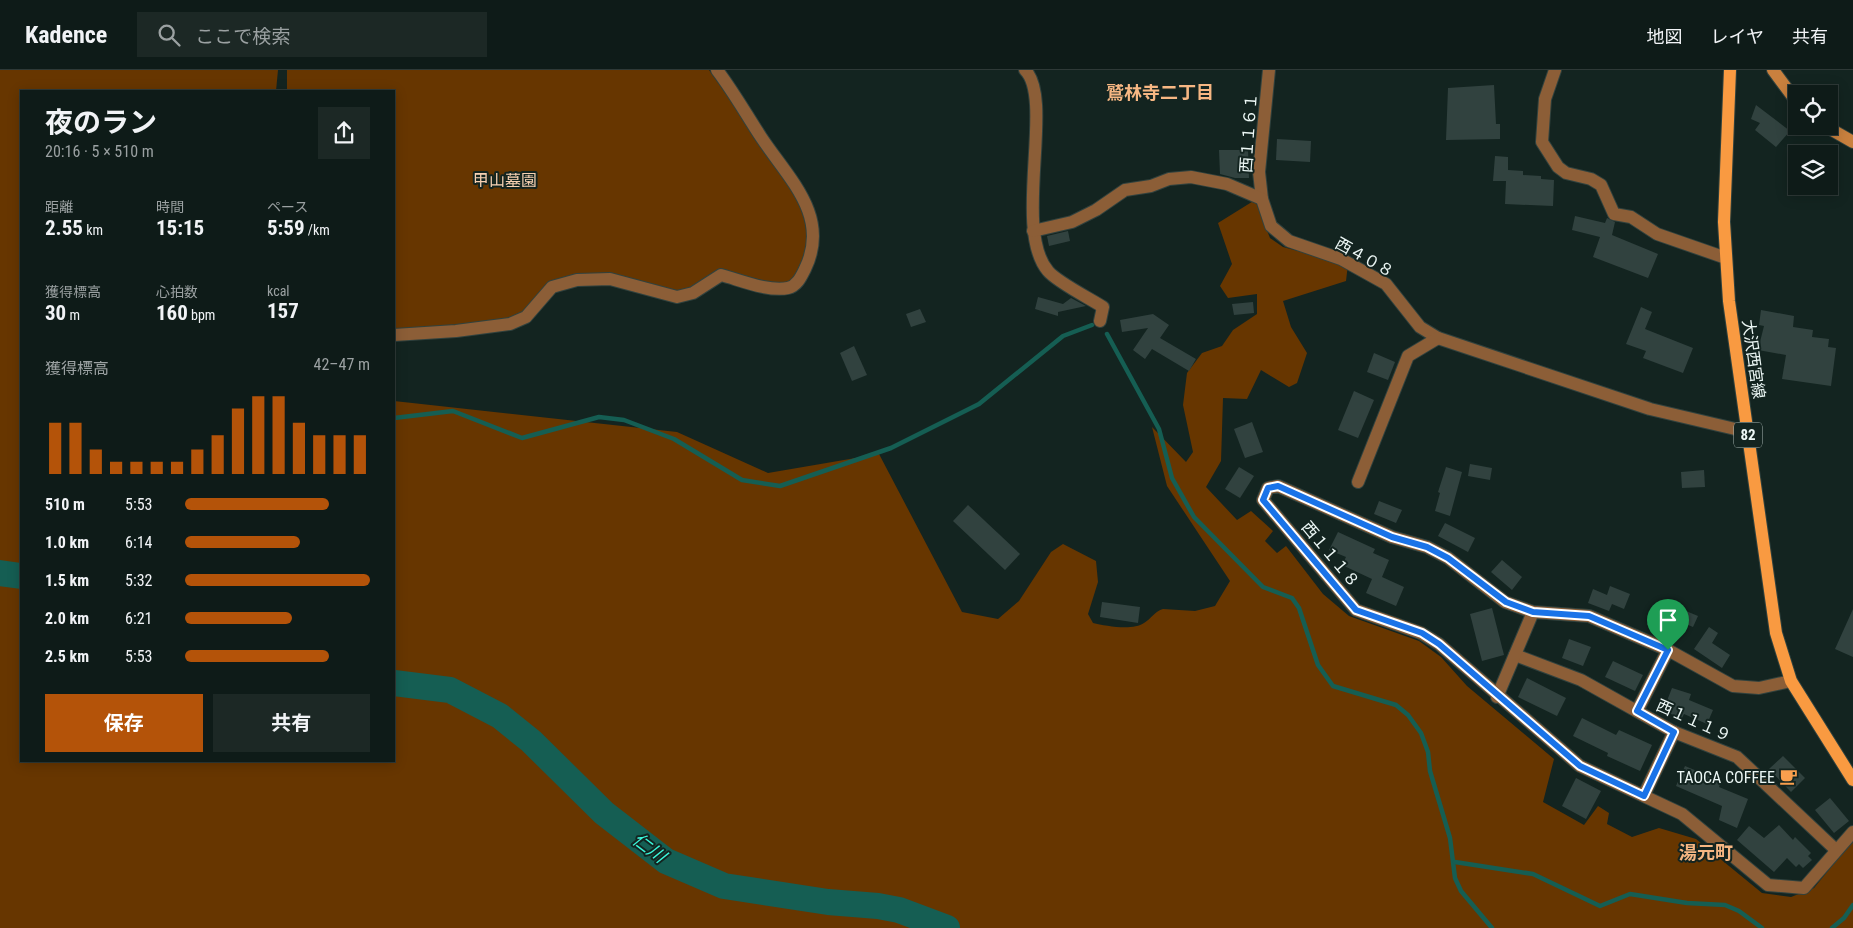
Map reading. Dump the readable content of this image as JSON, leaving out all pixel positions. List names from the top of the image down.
{
  "streets": {
    "main road": ["大沢西宮線", "82"],
    "street": [
      "西１１６１",
      "西４０８",
      "西１１１８",
      "西１１１９"
    ]
  },
  "crossings": [
    ["西１１６１", "西４０８"],
    ["西４０８", "大沢西宮線"],
    ["大沢西宮線", "西１１１８"],
    ["西１１１８", "西１１１９"]
  ],
  "districts": ["鷲林寺二丁目", "湯元町"],
  "water": ["仁川"],
  "parks": ["甲山墓園"],
  "places": {
    "cafe": ["TAOCA COFFEE"]
  },
  "page": {
    "header": "Kadence",
    "search": "ここで検索",
    "nav": ["地図", "レイヤ", "共有"],
    "heading": ["夜のラン", "20:16 · 5 × 510 m"],
    "stats": [
      ["距離", "2.55 km"],
      ["時間", "15:15"],
      ["ペース", "5:59 /km"],
      ["獲得標高", "30 m"],
      ["心拍数", "160 bpm"],
      ["kcal", "157"]
    ],
    "chart": ["獲得標高", "42–47 m"],
    "list": [
      {
        "name": "510 m",
        "note": "5:53"
      },
      {
        "name": "1.0 km",
        "note": "6:14"
      },
      {
        "name": "1.5 km",
        "note": "5:32"
      },
      {
        "name": "2.0 km",
        "note": "6:21"
      },
      {
        "name": "2.5 km",
        "note": "5:53"
      }
    ],
    "buttons": ["保存", "共有"]
  }
}
